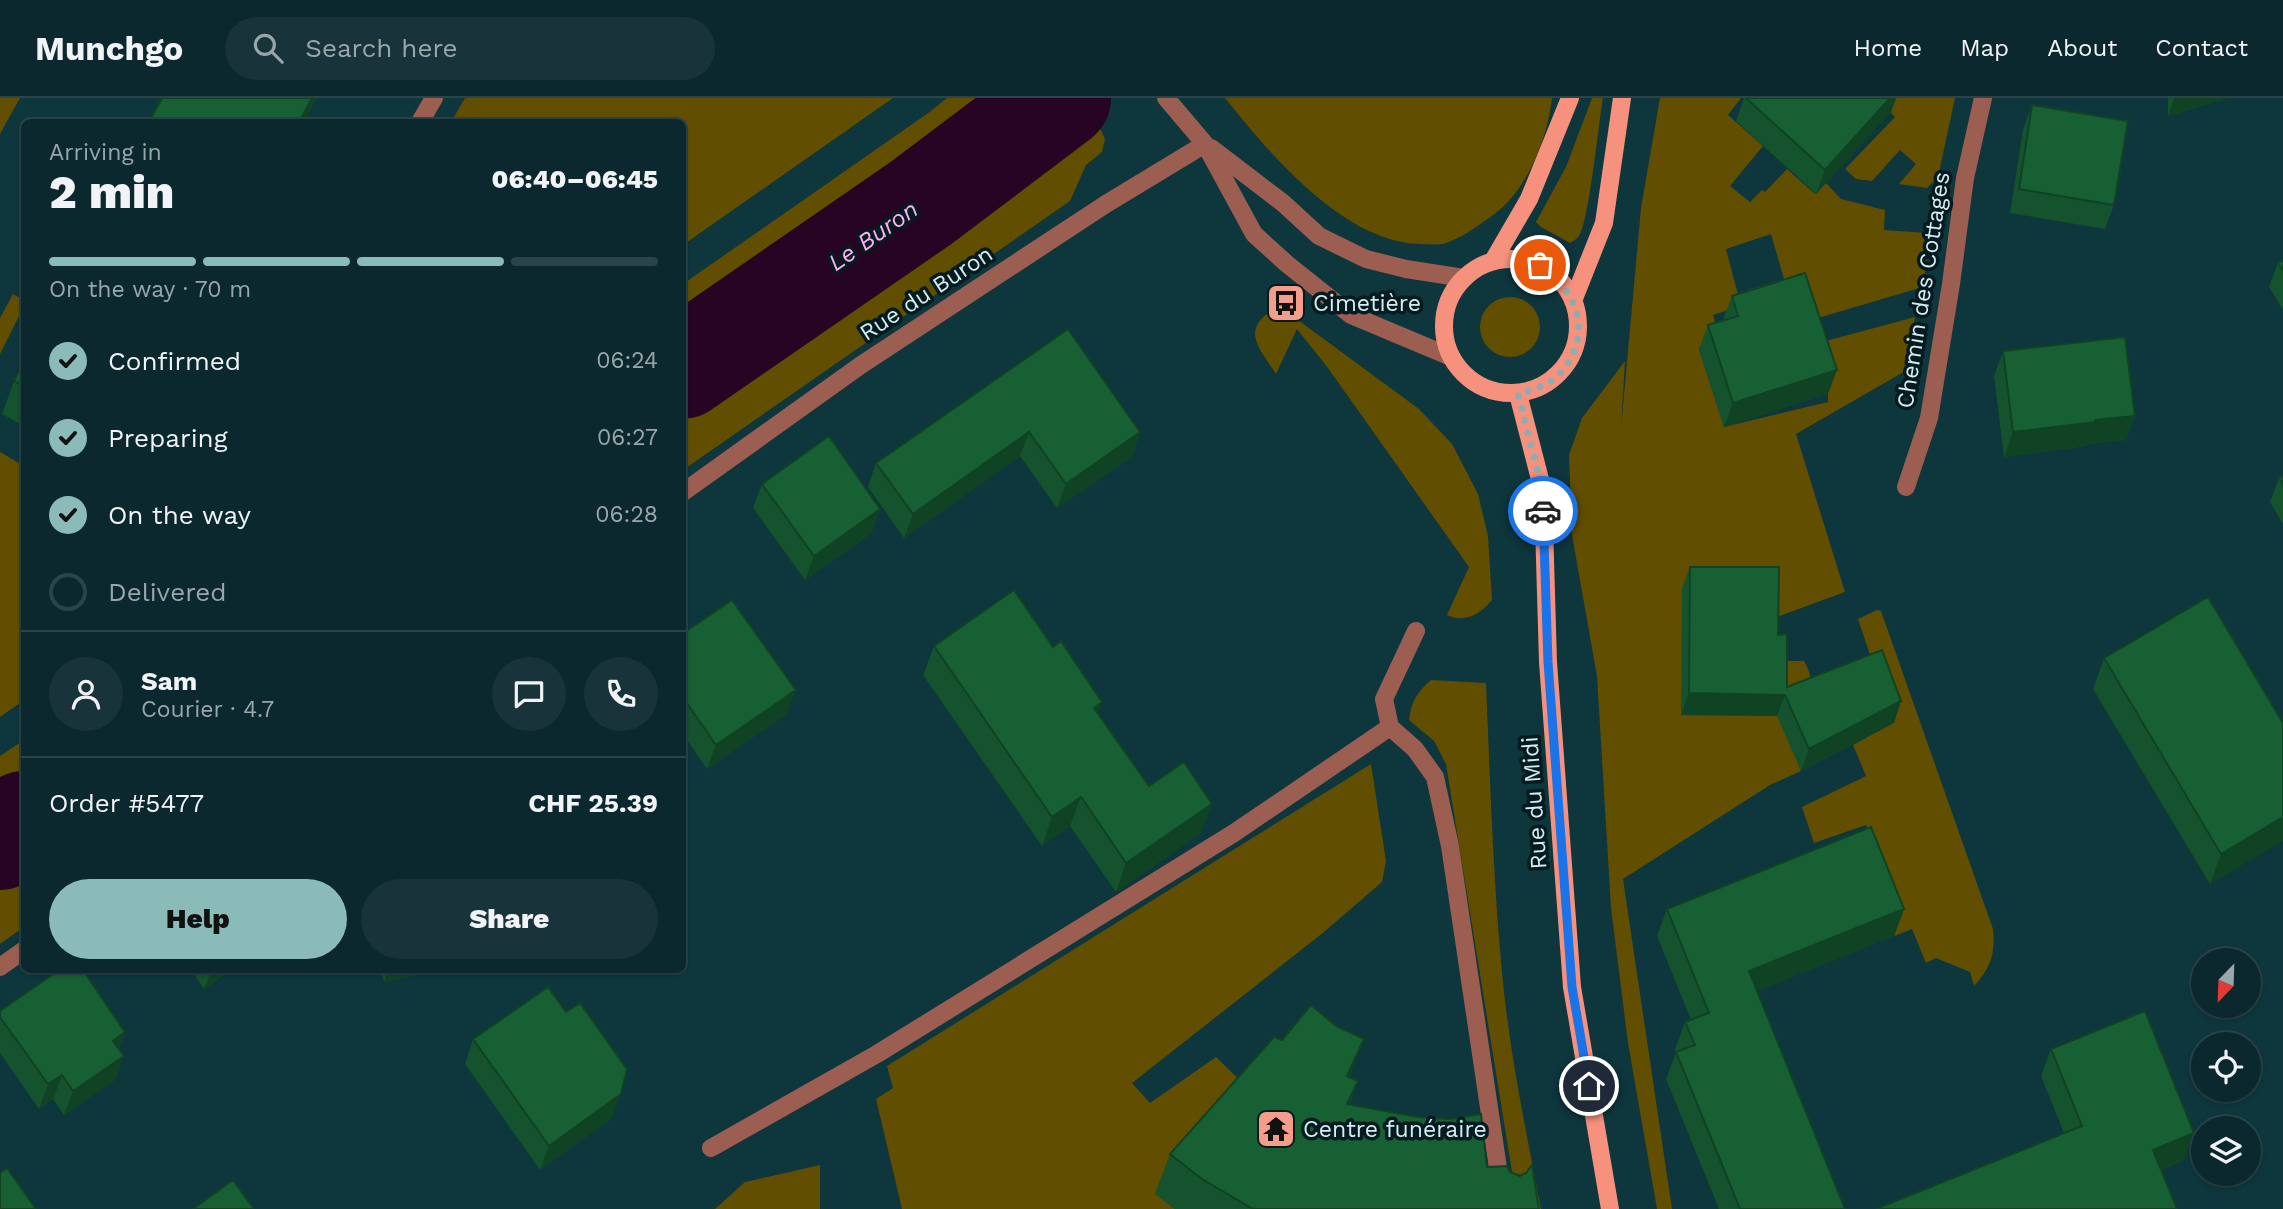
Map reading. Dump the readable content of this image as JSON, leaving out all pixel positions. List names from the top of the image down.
{
  "streets": {
    "main road": ["Rue du Midi"],
    "street": ["Chemin des Cottages", "Rue du Buron"]
  },
  "water": ["Le Buron"],
  "places": {
    "bus stop": ["Cimetière"],
    "temple": ["Centre funéraire"]
  },
  "north": "bottom left",
  "page": {
    "header": "Munchgo",
    "search": "Search here",
    "nav": [
      "Home",
      "Map",
      "About",
      "Contact"
    ],
    "heading": ["2 min", "Arriving in", "06:40–06:45"],
    "panel": [
      "Sam",
      "Courier · 4.7",
      "Order #5477",
      "CHF 25.39"
    ],
    "bar": "On the way · 70 m",
    "list": [
      ["Confirmed", "06:24"],
      ["Preparing", "06:27"],
      ["On the way", "06:28"],
      "Delivered"
    ],
    "buttons": ["Help", "Share"]
  }
}
